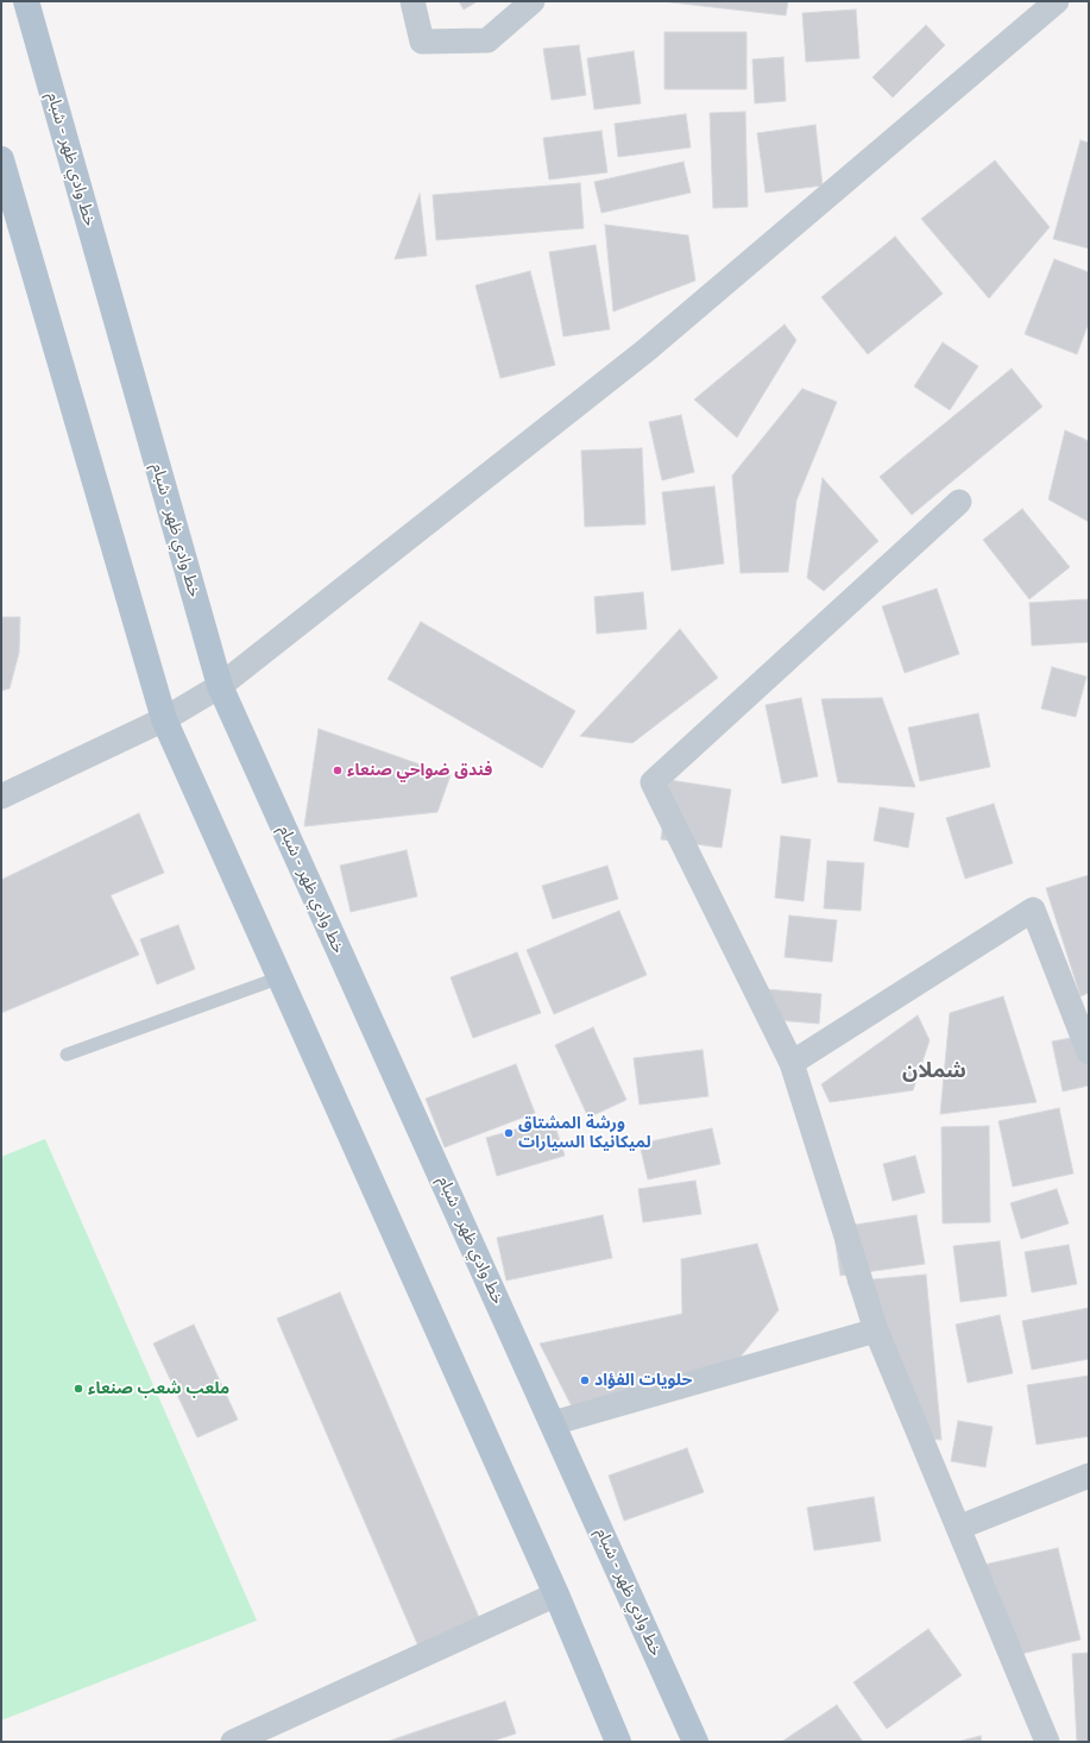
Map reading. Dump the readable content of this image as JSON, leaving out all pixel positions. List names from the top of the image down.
{
  "streets": {
    "main road": ["خط وادي ظهر - شبام"]
  },
  "districts": ["شملان"],
  "places": [
    "فندق ضواحي صنعاء",
    "ورشة المشتاق لميكانيكا السيارات",
    "حلويات الفؤاد",
    "ملعب شعب صنعاء"
  ]
}
